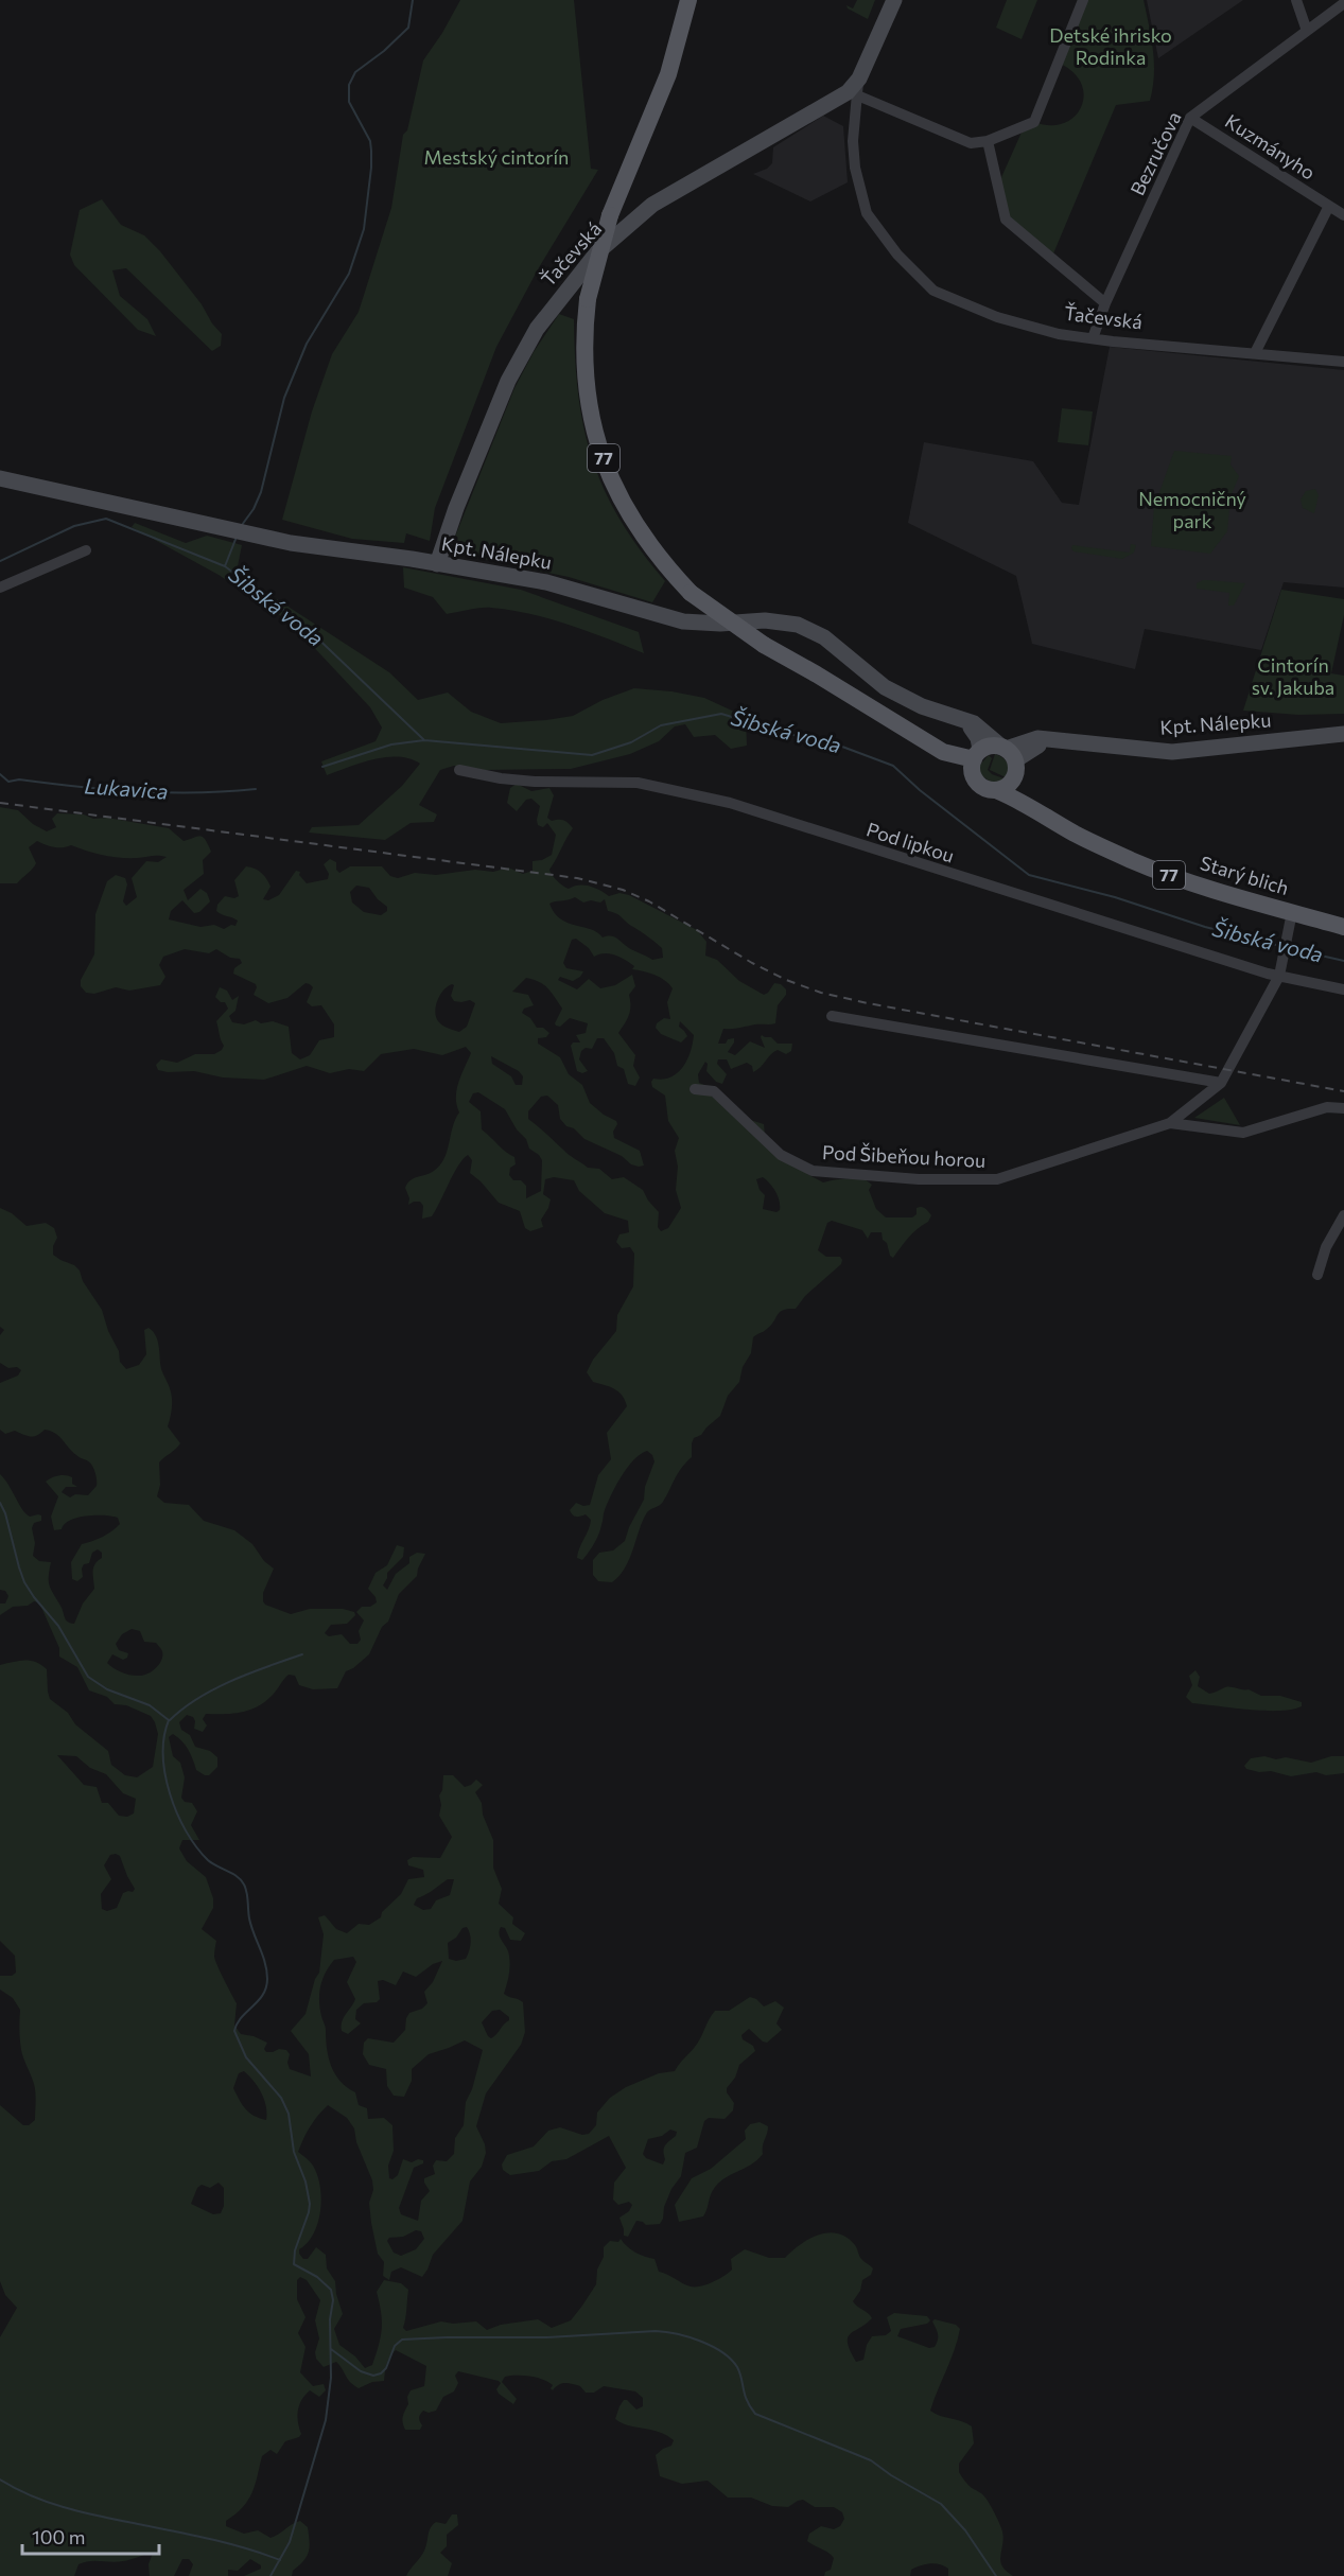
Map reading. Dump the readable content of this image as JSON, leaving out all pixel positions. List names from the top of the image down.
{
  "streets": {
    "main road": [
      "Ťačevská",
      "77",
      "Kpt. Nálepku",
      "Starý blich"
    ],
    "street": [
      "Kuzmányho",
      "Bezručova",
      "Pod lipkou",
      "Pod Šibeňou horou"
    ]
  },
  "crossings": [
    ["Kuzmányho", "Bezručova"],
    ["Bezručova", "Ťačevská"],
    ["Ťačevská", "Kpt. Nálepku"],
    ["77", "Kpt. Nálepku"],
    ["77", "Starý blich"],
    ["Kpt. Nálepku", "Starý blich"],
    ["Pod lipkou", "Pod Šibeňou horou"],
    ["Starý blich", "Pod Šibeňou horou"]
  ],
  "water": ["Šibská voda", "Lukavica"],
  "parks": [
    "Detské ihrisko Rodinka",
    "Mestský cintorín",
    "Nemocničný park",
    "Cintorín sv. Jakuba"
  ],
  "scale_bar": "100 m"
}
